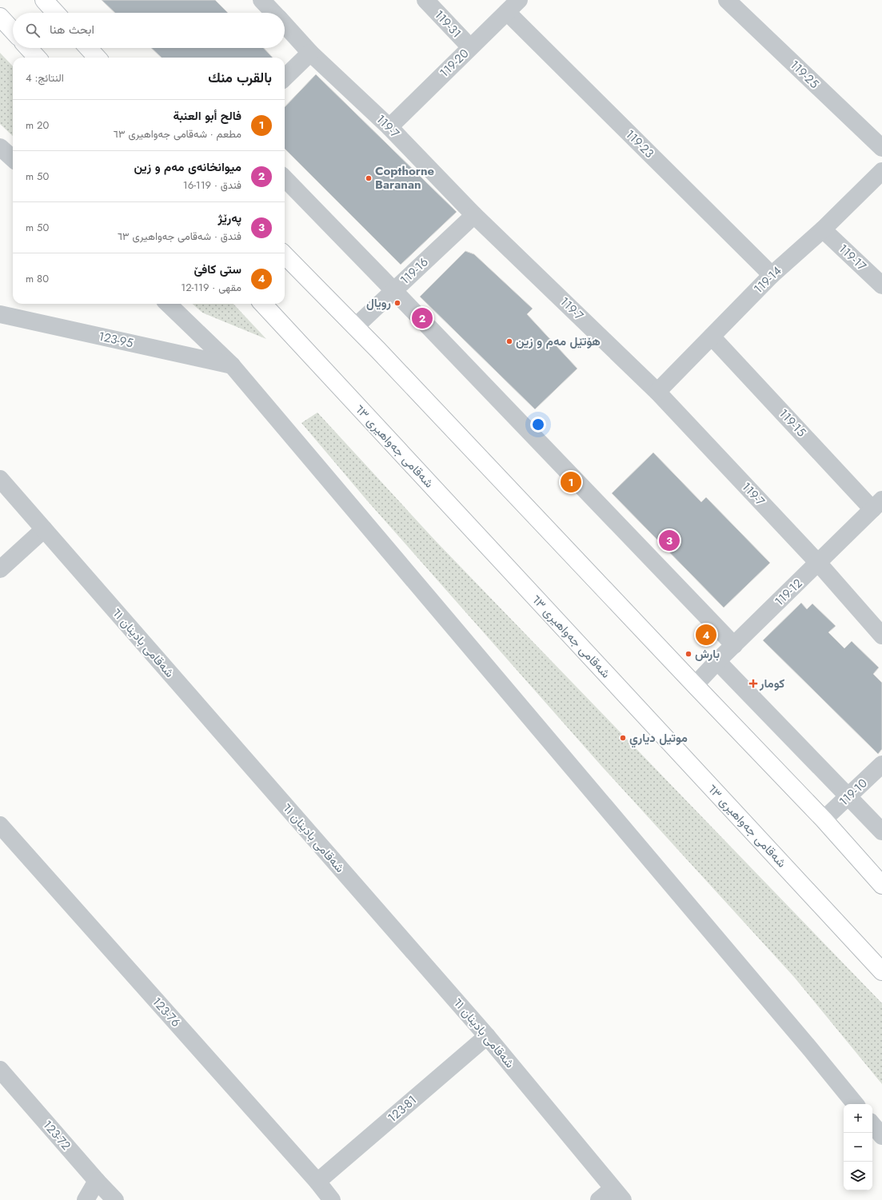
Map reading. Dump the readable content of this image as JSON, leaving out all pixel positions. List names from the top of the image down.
{
  "streets": {
    "main road": ["شەقامی جەواهیری ٦٣"],
    "street": [
      "119-31",
      "119-20",
      "119-25",
      "119-7",
      "119-23",
      "119-17",
      "119-16",
      "119-14",
      "123-95",
      "119-15",
      "119-12",
      "شەقامی بادینان ٦١",
      "119-10",
      "123-76",
      "123-81",
      "123-72"
    ]
  },
  "crossings": [
    ["119-31", "119-20"],
    ["119-20", "119-7"],
    ["119-20", "119-23"],
    ["119-7", "119-16"],
    ["119-7", "119-14"],
    ["119-7", "119-12"],
    ["119-23", "119-14"],
    ["119-17", "119-14"],
    ["119-14", "119-15"],
    ["119-15", "119-12"],
    ["شەقامی بادینان ٦١", "123-81"],
    ["123-76", "123-81"]
  ],
  "places": {
    "other": [
      "Copthorne Baranan",
      "رویال",
      "هۆتێل مەم و زین",
      "بارش",
      "موتيل دياري"
    ],
    "health": ["کومار"]
  },
  "page": {
    "search": "ابحث هنا",
    "heading": ["بالقرب منك", "النتائج: 4"],
    "list": [
      {
        "mark": "1",
        "name": "فالح أبو العنبة",
        "note": "مطعم · شەقامی جەواهیری ٦٣",
        "value": "20 m"
      },
      {
        "mark": "2",
        "name": "میوانخانەی مەم و زین",
        "note": "فندق · 119-16",
        "value": "50 m"
      },
      {
        "mark": "3",
        "name": "پەرێژ",
        "note": "فندق · شەقامی جەواهیری ٦٣",
        "value": "50 m"
      },
      {
        "mark": "4",
        "name": "ستی کافێ",
        "note": "مقهى · 119-12",
        "value": "80 m"
      }
    ],
    "pins": [
      "2",
      "1",
      "3",
      "4"
    ],
    "map_buttons": ["+", "−"]
  }
}
